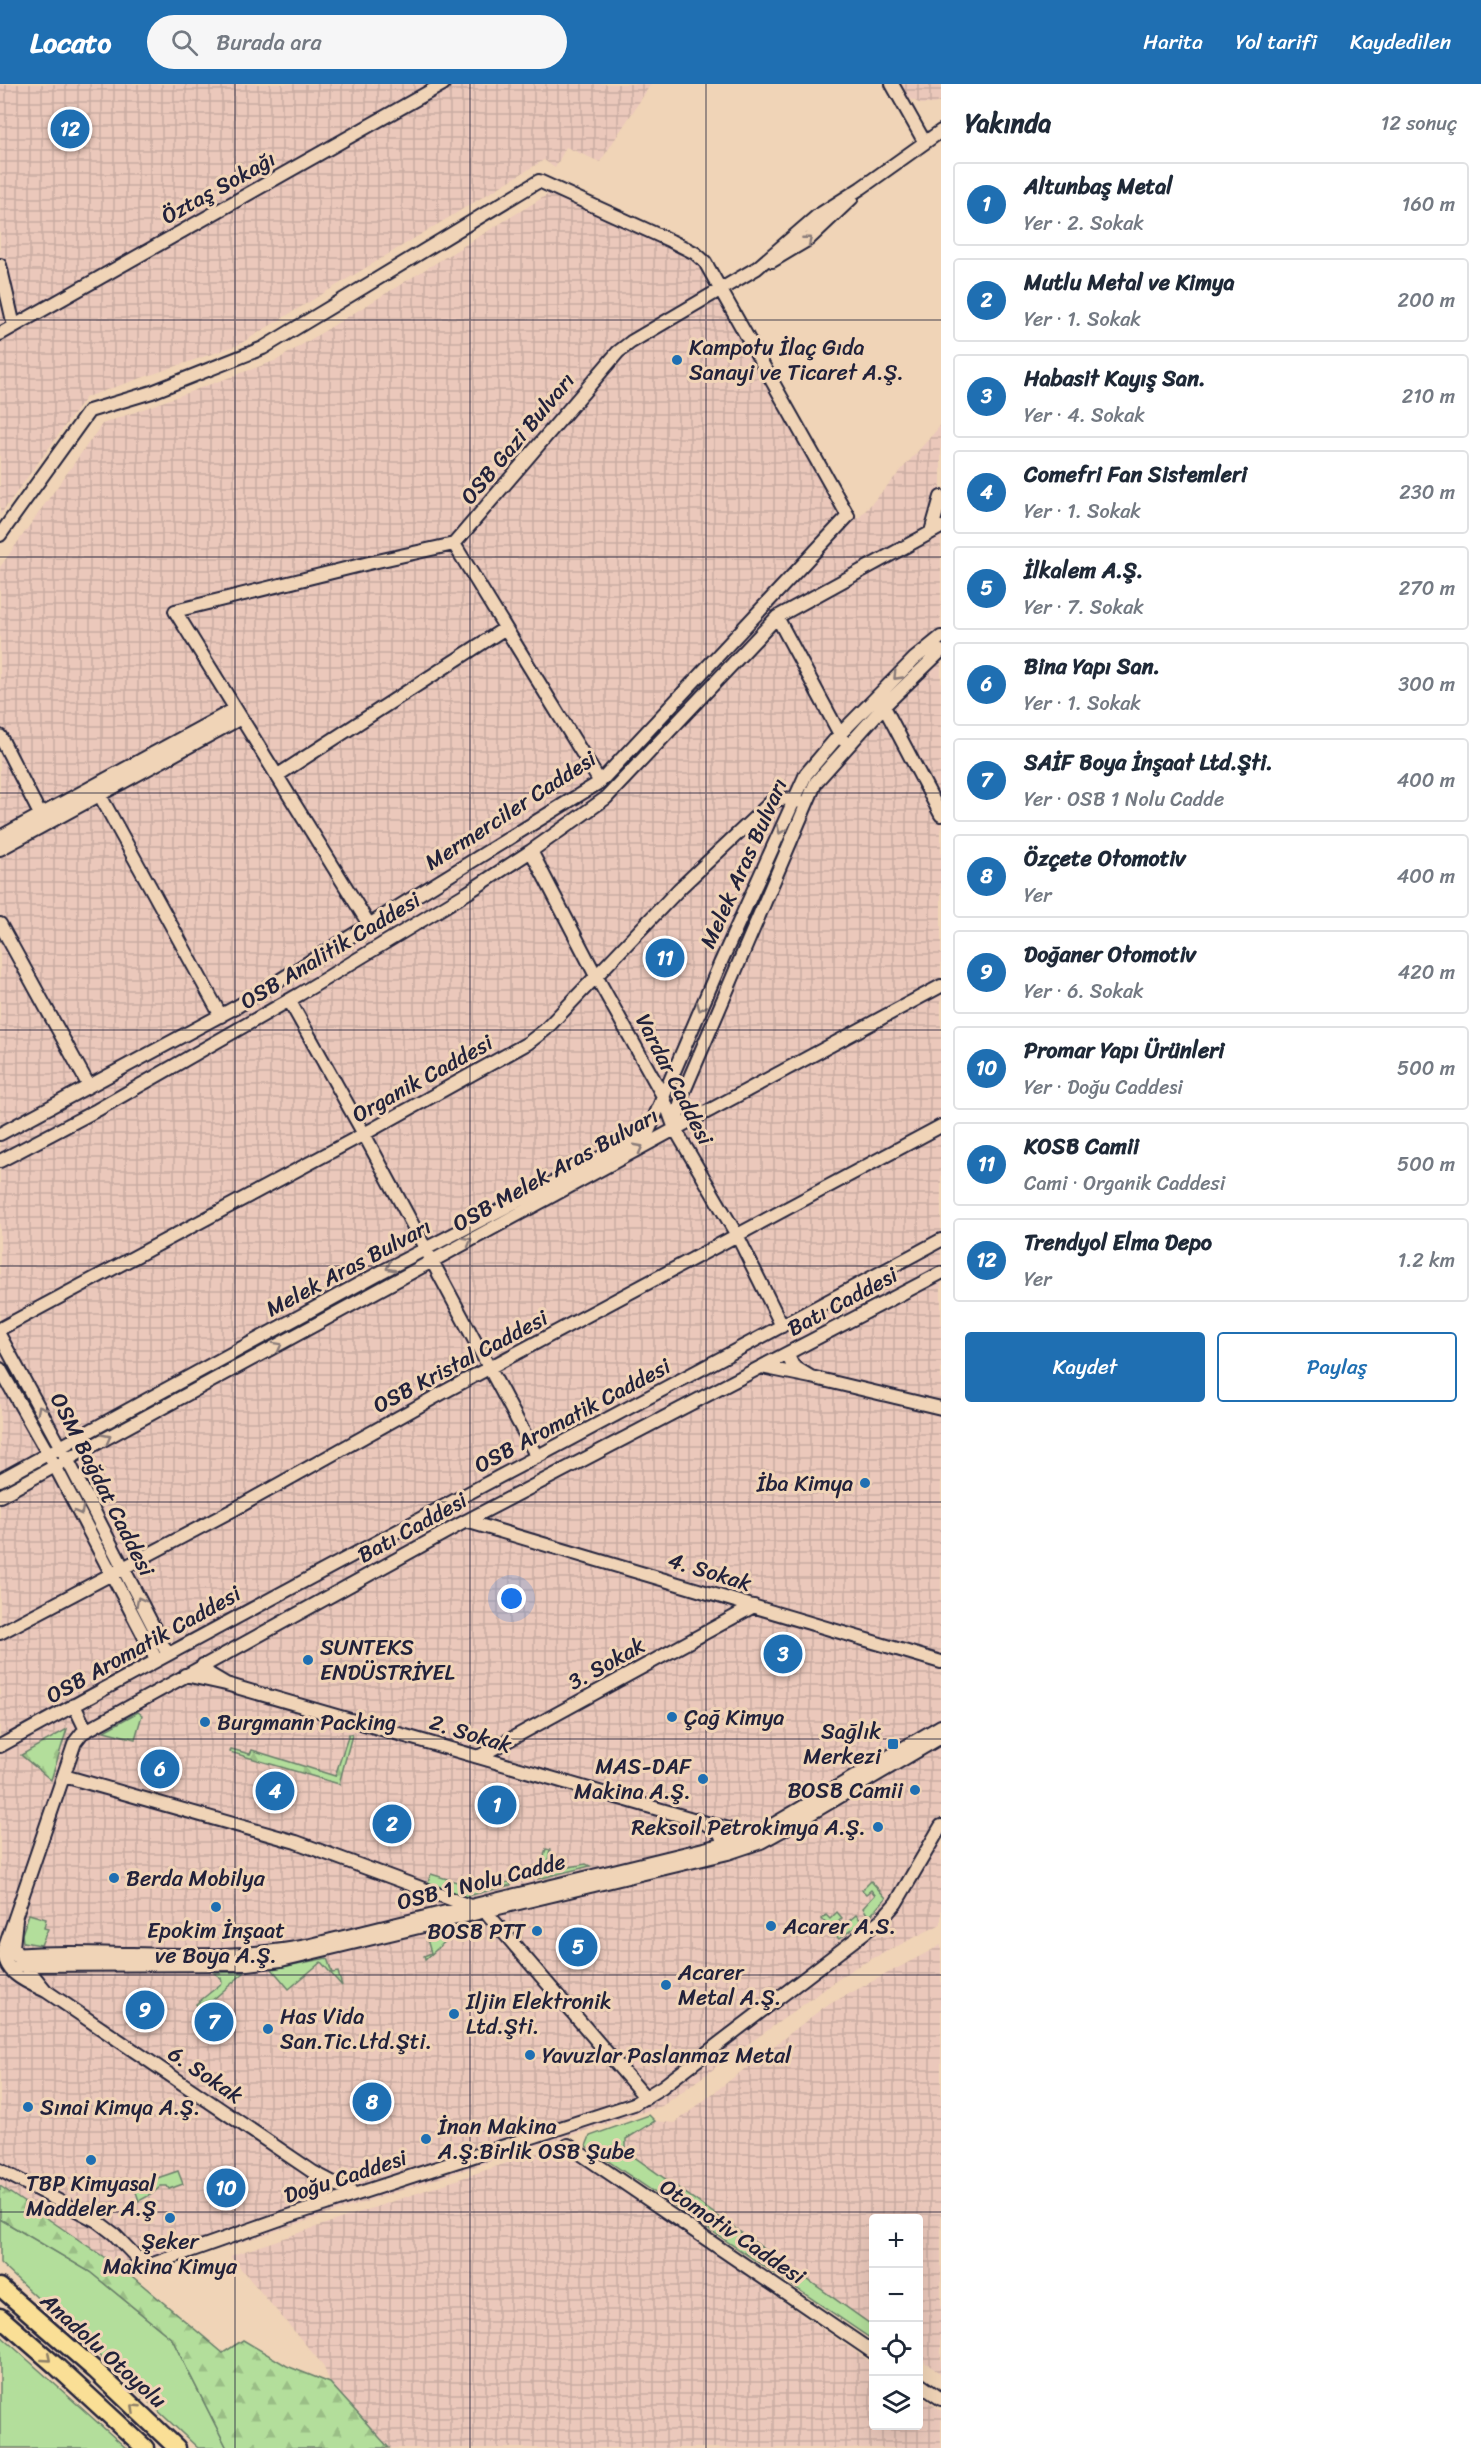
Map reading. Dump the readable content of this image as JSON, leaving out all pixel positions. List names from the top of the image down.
{
  "streets": {
    "highway": ["Anadolu Otoyolu"],
    "street": [
      "Öztaş Sokağı",
      "OSB Gazi Bulvarı",
      "Mermerciler Caddesi",
      "Melek Aras Bulvarı",
      "OSB Analitik Caddesi",
      "Organik Caddesi",
      "Vardar Caddesi",
      "OSB Melek Aras Bulvarı",
      "Batı Caddesi",
      "OSB Kristal Caddesi",
      "OSB Aromatik Caddesi",
      "OSM Bağdat Caddesi",
      "4. Sokak",
      "3. Sokak",
      "2. Sokak",
      "OSB 1 Nolu Cadde",
      "6. Sokak",
      "Doğu Caddesi",
      "Otomotiv Caddesi"
    ]
  },
  "crossings": [
    ["OSB Gazi Bulvarı", "Mermerciler Caddesi"],
    ["Melek Aras Bulvarı", "Organik Caddesi"],
    ["Melek Aras Bulvarı", "Vardar Caddesi"],
    ["Melek Aras Bulvarı", "OSB Melek Aras Bulvarı"],
    ["Melek Aras Bulvarı", "OSM Bağdat Caddesi"],
    ["OSB Analitik Caddesi", "Vardar Caddesi"],
    ["Organik Caddesi", "Vardar Caddesi"],
    ["Vardar Caddesi", "OSB Melek Aras Bulvarı"],
    ["Vardar Caddesi", "OSB Kristal Caddesi"],
    ["Vardar Caddesi", "OSB Aromatik Caddesi"],
    ["OSB Melek Aras Bulvarı", "OSM Bağdat Caddesi"],
    ["Batı Caddesi", "4. Sokak"],
    ["Batı Caddesi", "2. Sokak"],
    ["Batı Caddesi", "OSB 1 Nolu Cadde"],
    ["Batı Caddesi", "6. Sokak"],
    ["OSB Kristal Caddesi", "OSM Bağdat Caddesi"],
    ["OSB Aromatik Caddesi", "OSM Bağdat Caddesi"],
    ["4. Sokak", "3. Sokak"],
    ["3. Sokak", "2. Sokak"],
    ["2. Sokak", "OSB 1 Nolu Cadde"],
    ["OSB 1 Nolu Cadde", "6. Sokak"],
    ["6. Sokak", "Doğu Caddesi"]
  ],
  "one_way": ["Melek Aras Bulvarı", "OSB Melek Aras Bulvarı"],
  "places": {
    "other": [
      "Kampotu İlaç Gıda Sanayi ve Ticaret A.Ş.",
      "İba Kimya",
      "SUNTEKS ENDÜSTRİYEL",
      "Çağ Kimya",
      "Burgmann Packing",
      "MAS-DAF Makina A.Ş.",
      "BOSB Camii",
      "Reksoil Petrokimya A.Ş.",
      "Berda Mobilya",
      "Epokim İnşaat ve Boya A.Ş.",
      "Acarer A.S.",
      "BOSB PTT",
      "Acarer Metal A.Ş.",
      "Iljin Elektronik Ltd.Şti.",
      "Has Vida San.Tic.Ltd.Şti.",
      "Yavuzlar Paslanmaz Metal",
      "Sınai Kimya A.Ş.",
      "İnan Makina A.Ş.Birlik OSB Şube",
      "TBP Kimyasal Maddeler A.Ş",
      "Şeker Makina Kimya"
    ],
    "transit": ["Sağlık Merkezi"]
  },
  "page": {
    "header": "Locato",
    "search": "Burada ara",
    "nav": ["Harita", "Yol tarifi", "Kaydedilen"],
    "heading": ["Yakında", "12 sonuç"],
    "pins": [
      "12",
      "11",
      "3",
      "6",
      "4",
      "1",
      "2",
      "5",
      "9",
      "7",
      "8",
      "10"
    ],
    "list": [
      {
        "mark": "1",
        "name": "Altunbaş Metal",
        "note": "Yer · 2. Sokak",
        "value": "160 m"
      },
      {
        "mark": "2",
        "name": "Mutlu Metal ve Kimya",
        "note": "Yer · 1. Sokak",
        "value": "200 m"
      },
      {
        "mark": "3",
        "name": "Habasit Kayış San.",
        "note": "Yer · 4. Sokak",
        "value": "210 m"
      },
      {
        "mark": "4",
        "name": "Comefri Fan Sistemleri",
        "note": "Yer · 1. Sokak",
        "value": "230 m"
      },
      {
        "mark": "5",
        "name": "İlkalem A.Ş.",
        "note": "Yer · 7. Sokak",
        "value": "270 m"
      },
      {
        "mark": "6",
        "name": "Bina Yapı San.",
        "note": "Yer · 1. Sokak",
        "value": "300 m"
      },
      {
        "mark": "7",
        "name": "SAİF Boya İnşaat Ltd.Şti.",
        "note": "Yer · OSB 1 Nolu Cadde",
        "value": "400 m"
      },
      {
        "mark": "8",
        "name": "Özçete Otomotiv",
        "note": "Yer",
        "value": "400 m"
      },
      {
        "mark": "9",
        "name": "Doğaner Otomotiv",
        "note": "Yer · 6. Sokak",
        "value": "420 m"
      },
      {
        "mark": "10",
        "name": "Promar Yapı Ürünleri",
        "note": "Yer · Doğu Caddesi",
        "value": "500 m"
      },
      {
        "mark": "11",
        "name": "KOSB Camii",
        "note": "Cami · Organik Caddesi",
        "value": "500 m"
      },
      {
        "mark": "12",
        "name": "Trendyol Elma Depo",
        "note": "Yer",
        "value": "1.2 km"
      }
    ],
    "buttons": ["Kaydet", "Paylaş"],
    "map_buttons": ["+", "−"]
  }
}
